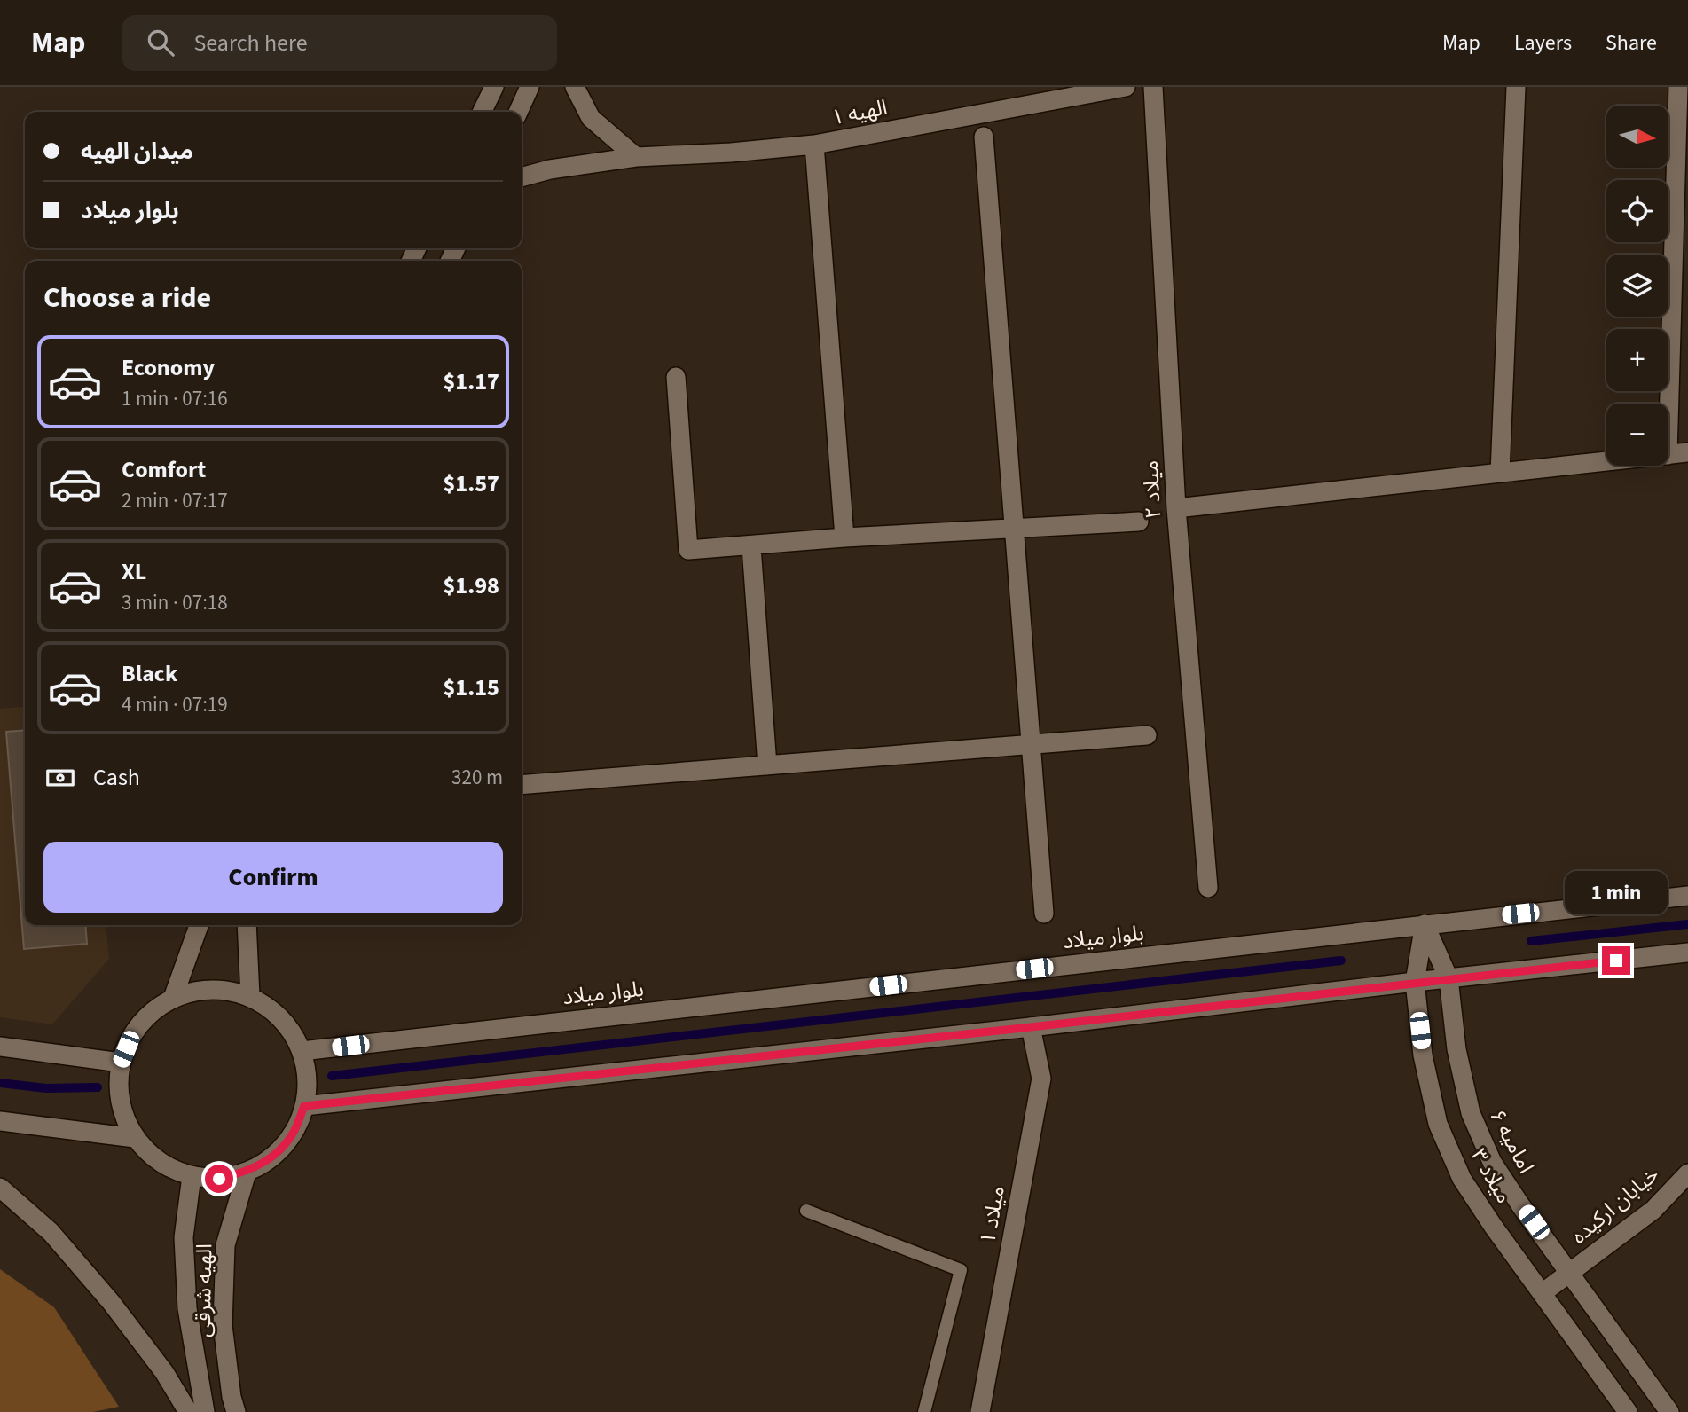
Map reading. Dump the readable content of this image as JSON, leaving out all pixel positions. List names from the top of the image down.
{
  "streets": {
    "street": [
      "الهیه ۱",
      "میلاد ۲",
      "بلوار میلاد",
      "امامیه ۶",
      "میلاد ۳",
      "خیابان ارکیده",
      "میلاد ۱",
      "الهیه شرقی"
    ]
  },
  "crossings": [
    ["بلوار میلاد", "امامیه ۶"],
    ["بلوار میلاد", "میلاد ۳"],
    ["بلوار میلاد", "الهیه شرقی"],
    ["امامیه ۶", "میلاد ۳"],
    ["امامیه ۶", "خیابان ارکیده"],
    ["میلاد ۳", "خیابان ارکیده"]
  ],
  "north": "right",
  "page": {
    "header": "Map",
    "search": "Search here",
    "nav": ["Map", "Layers", "Share"],
    "map_buttons": ["+", "−"],
    "banner": ["میدان الهیه", "بلوار میلاد"],
    "heading": "Choose a ride",
    "list": [
      {
        "name": "Economy",
        "note": "1 min · 07:16",
        "value": "$1.17"
      },
      {
        "name": "Comfort",
        "note": "2 min · 07:17",
        "value": "$1.57"
      },
      {
        "name": "XL",
        "note": "3 min · 07:18",
        "value": "$1.98"
      },
      {
        "name": "Black",
        "note": "4 min · 07:19",
        "value": "$1.15"
      }
    ],
    "pay": ["Cash", "320 m"],
    "buttons": "Confirm",
    "bubble": "1 min"
  }
}
